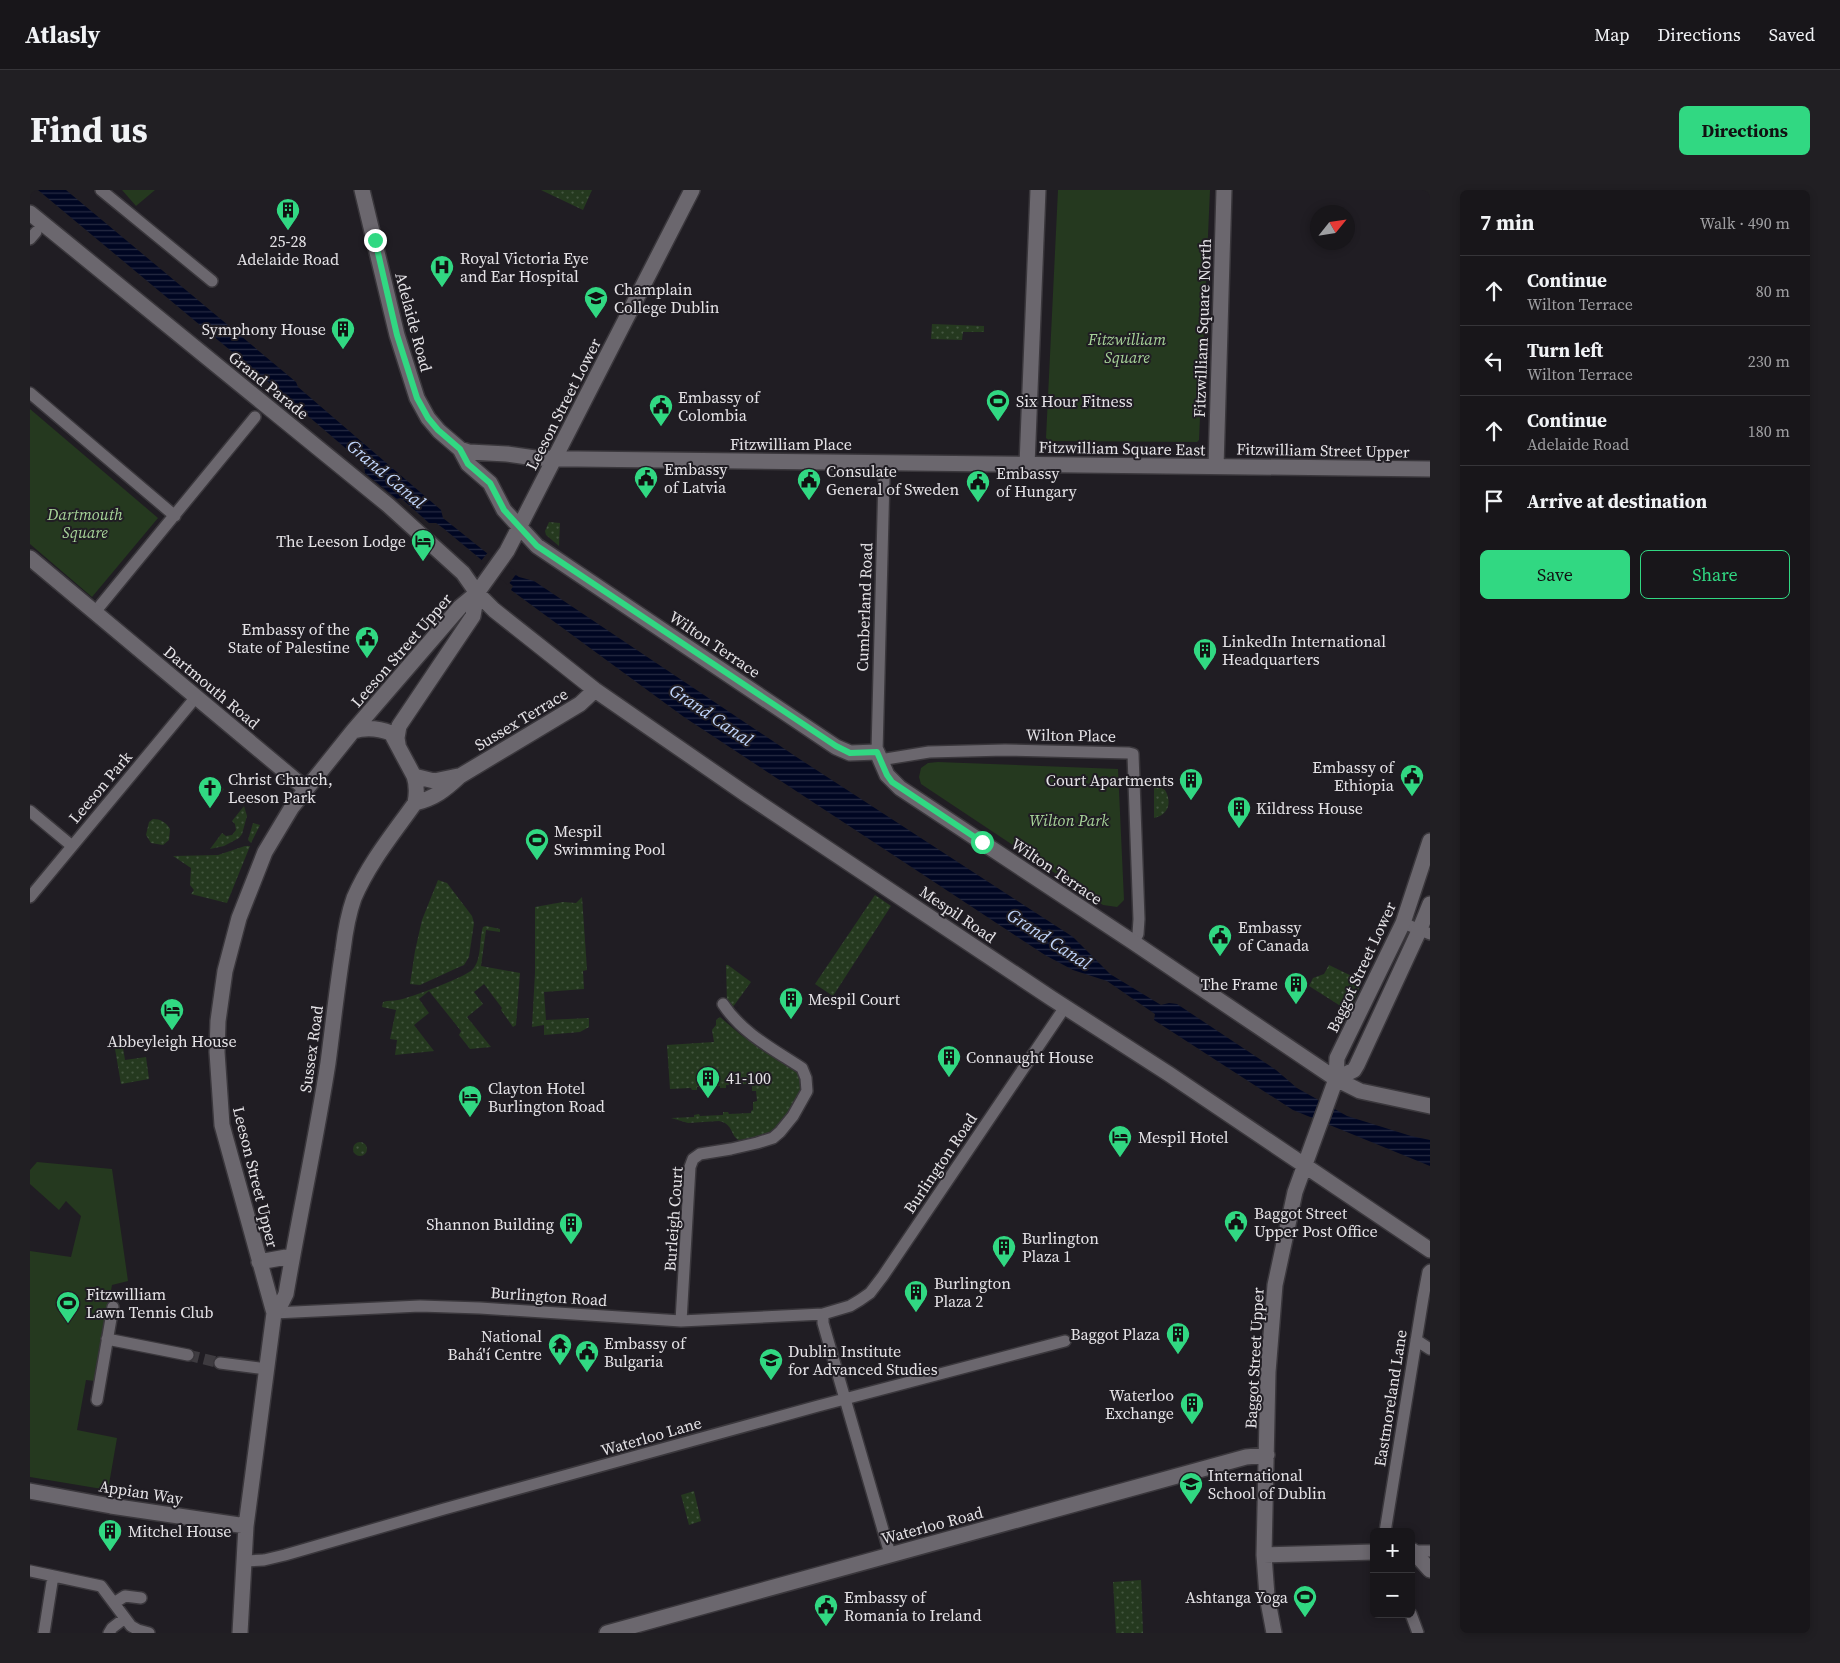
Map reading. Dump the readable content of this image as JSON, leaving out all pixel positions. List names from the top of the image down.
{
  "streets": {
    "main road": [
      "Adelaide Road",
      "Fitzwilliam Square North",
      "Grand Parade",
      "Leeson Street Lower",
      "Fitzwilliam Place",
      "Fitzwilliam Square East",
      "Fitzwilliam Street Upper",
      "Wilton Terrace",
      "Leeson Street Upper",
      "Dartmouth Road",
      "Sussex Terrace",
      "Mespil Road",
      "Baggot Street Lower",
      "Sussex Road",
      "Baggot Street Upper",
      "Appian Way",
      "Waterloo Road"
    ],
    "street": [
      "Cumberland Road",
      "Wilton Place",
      "Leeson Park",
      "Burlington Road",
      "Burleigh Court",
      "Eastmoreland Lane",
      "Waterloo Lane"
    ]
  },
  "crossings": [
    ["Adelaide Road", "Leeson Street Lower"],
    ["Adelaide Road", "Wilton Terrace"],
    ["Fitzwilliam Square North", "Fitzwilliam Square East"],
    ["Fitzwilliam Square North", "Fitzwilliam Street Upper"],
    ["Grand Parade", "Leeson Street Upper"],
    ["Grand Parade", "Sussex Terrace"],
    ["Leeson Street Lower", "Fitzwilliam Place"],
    ["Leeson Street Lower", "Wilton Terrace"],
    ["Leeson Street Lower", "Leeson Street Upper"],
    ["Fitzwilliam Place", "Fitzwilliam Square East"],
    ["Fitzwilliam Place", "Cumberland Road"],
    ["Fitzwilliam Square East", "Fitzwilliam Street Upper"],
    ["Cumberland Road", "Wilton Terrace"],
    ["Cumberland Road", "Wilton Place"],
    ["Wilton Terrace", "Wilton Place"],
    ["Wilton Terrace", "Baggot Street Lower"],
    ["Leeson Street Upper", "Dartmouth Road"],
    ["Leeson Street Upper", "Sussex Terrace"],
    ["Leeson Street Upper", "Sussex Road"],
    ["Leeson Street Upper", "Burlington Road"],
    ["Leeson Street Upper", "Waterloo Lane"],
    ["Leeson Street Upper", "Appian Way"],
    ["Dartmouth Road", "Leeson Park"],
    ["Sussex Terrace", "Mespil Road"],
    ["Sussex Terrace", "Sussex Road"],
    ["Mespil Road", "Baggot Street Lower"],
    ["Mespil Road", "Burlington Road"],
    ["Mespil Road", "Baggot Street Upper"],
    ["Baggot Street Lower", "Baggot Street Upper"],
    ["Sussex Road", "Burlington Road"],
    ["Burlington Road", "Burleigh Court"],
    ["Baggot Street Upper", "Waterloo Road"]
  ],
  "water": ["Grand Canal"],
  "parks": ["Fitzwilliam Square", "Dartmouth Square", "Wilton Park"],
  "places": {
    "building": [
      "25-28 Adelaide Road",
      "Symphony House",
      "LinkedIn International Headquarters",
      "Court Apartments",
      "Kildress House",
      "The Frame",
      "Mespil Court",
      "Connaught House",
      "41-100",
      "Shannon Building",
      "Burlington Plaza 1",
      "Burlington Plaza 2",
      "Baggot Plaza",
      "Waterloo Exchange",
      "Mitchel House"
    ],
    "hospital": ["Royal Victoria Eye and Ear Hospital"],
    "school or university": ["Champlain College Dublin", "Dublin Institute for Advanced Studies", "International School of Dublin"],
    "sports": [
      "Six Hour Fitness",
      "Mespil Swimming Pool",
      "Fitzwilliam Lawn Tennis Club",
      "Ashtanga Yoga"
    ],
    "public building": [
      "Embassy of Colombia",
      "Embassy of Latvia",
      "Consulate General of Sweden",
      "Embassy of Hungary",
      "Embassy of the State of Palestine",
      "Embassy of Ethiopia",
      "Embassy of Canada",
      "Baggot Street Upper Post Office",
      "Embassy of Bulgaria",
      "Embassy of Romania to Ireland"
    ],
    "hotel": [
      "The Leeson Lodge",
      "Abbeyleigh House",
      "Clayton Hotel Burlington Road",
      "Mespil Hotel"
    ],
    "church": ["Christ Church, Leeson Park"],
    "temple": ["National Bahá'í Centre"]
  },
  "north": "top right",
  "page": {
    "header": "Atlasly",
    "nav": ["Map", "Directions", "Saved"],
    "title": "Find us",
    "buttons": [
      "Directions",
      ["Save", "Share"]
    ],
    "heading": ["7 min", "Walk · 490 m"],
    "list": [
      ["Continue", "Wilton Terrace", "80 m"],
      ["Turn left", "Wilton Terrace", "230 m"],
      ["Continue", "Adelaide Road", "180 m"],
      "Arrive at destination"
    ],
    "map_buttons": ["+", "−"]
  }
}
